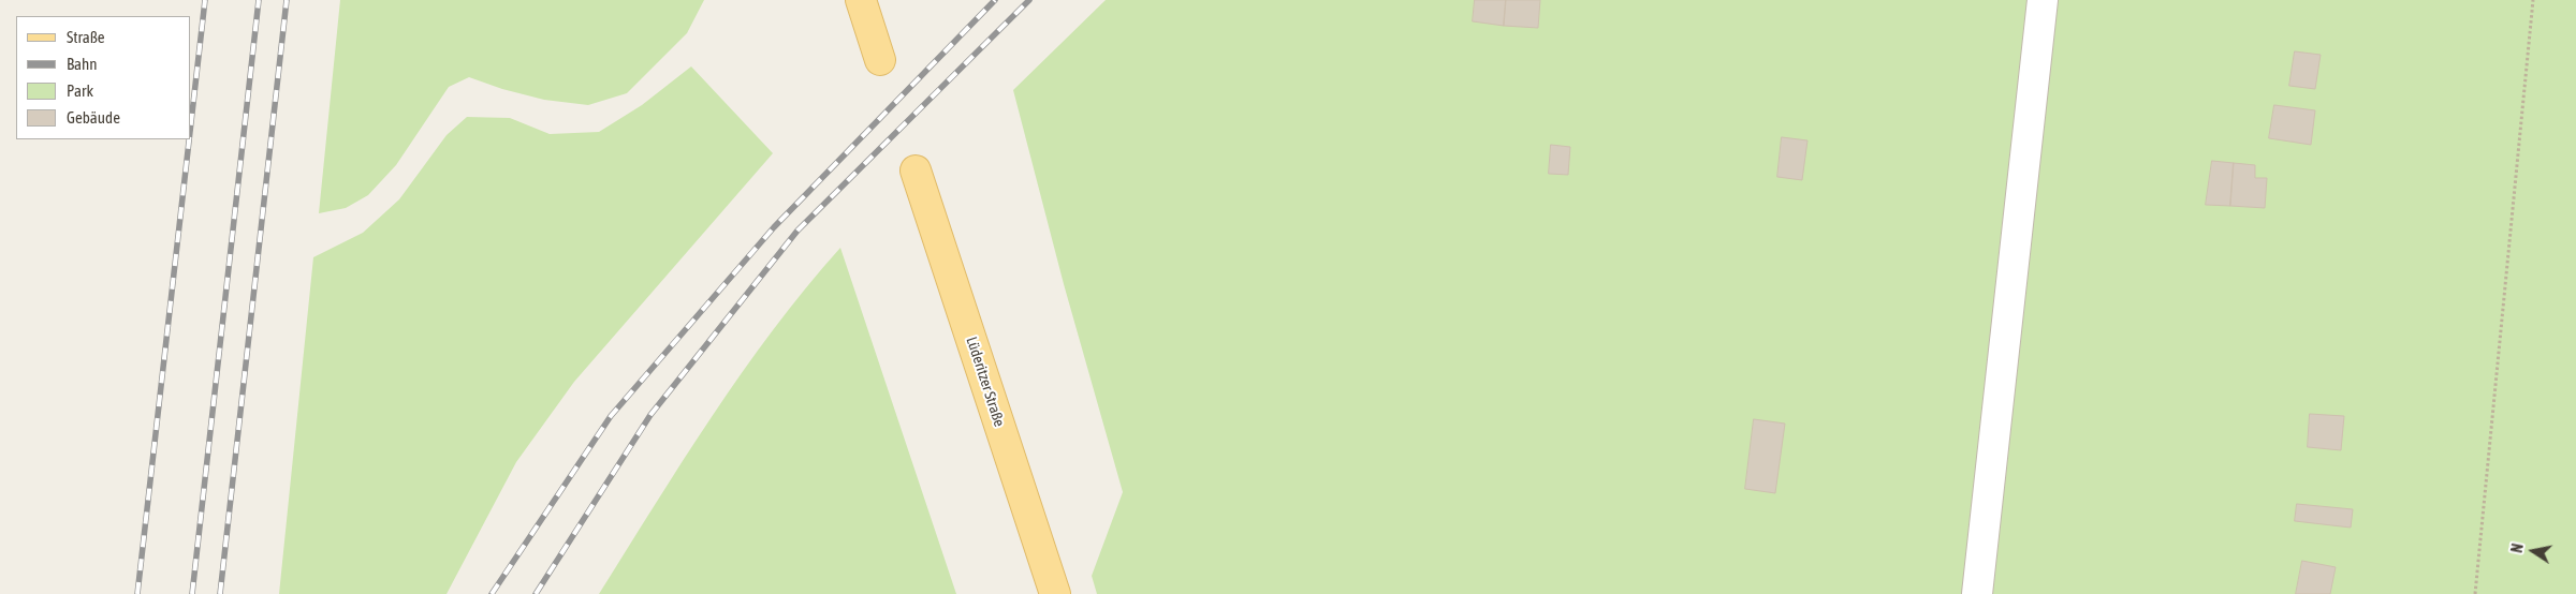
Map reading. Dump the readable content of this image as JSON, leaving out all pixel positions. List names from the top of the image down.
{
  "streets": {
    "main road": ["Lüderitzer Straße"]
  },
  "legend": [
    "Straße",
    "Bahn",
    "Park",
    "Gebäude"
  ],
  "north": "left"
}
